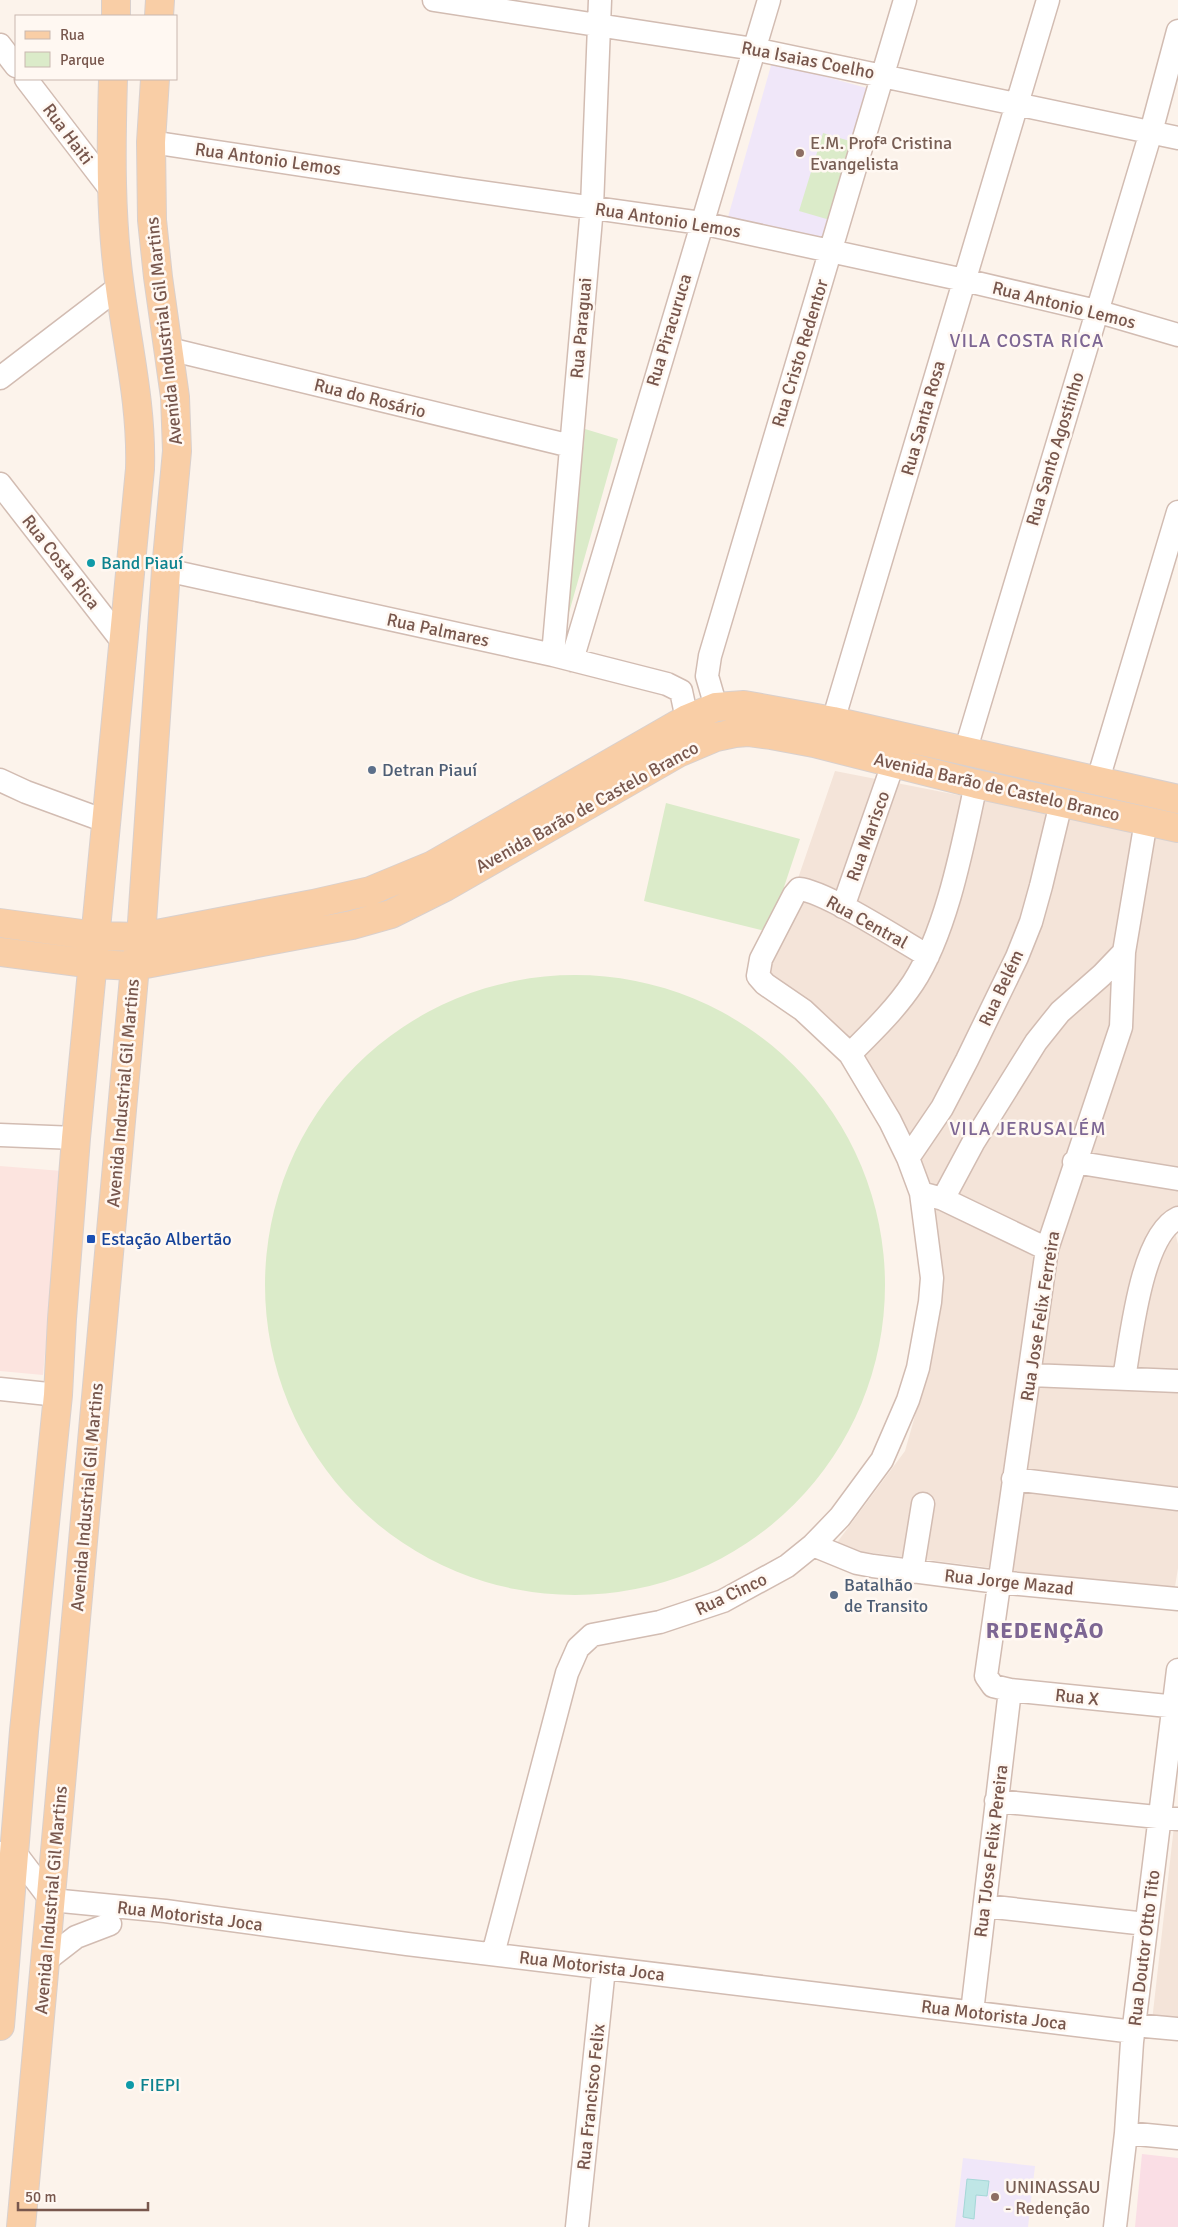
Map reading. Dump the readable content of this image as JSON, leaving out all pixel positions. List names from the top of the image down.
{
  "streets": {
    "main road": ["Avenida Industrial Gil Martins", "Avenida Barão de Castelo Branco"],
    "street": [
      "Rua Isaias Coelho",
      "Rua Haiti",
      "Rua Antonio Lemos",
      "Rua Paraguai",
      "Rua Piracuruca",
      "Rua Cristo Redentor",
      "Rua do Rosário",
      "Rua Santa Rosa",
      "Rua Santo Agostinho",
      "Rua Costa Rica",
      "Rua Palmares",
      "Rua Marisco",
      "Rua Central",
      "Rua Belém",
      "Rua Jose Felix Ferreira",
      "Rua Jorge Mazad",
      "Rua Cinco",
      "Rua X",
      "Rua TJose Felix Pereira",
      "Rua Motorista Joca",
      "Rua Doutor Otto Tito",
      "Rua Francisco Felix"
    ]
  },
  "crossings": [
    ["Rua Isaias Coelho", "Rua Paraguai"],
    ["Rua Isaias Coelho", "Rua Piracuruca"],
    ["Rua Isaias Coelho", "Rua Cristo Redentor"],
    ["Rua Isaias Coelho", "Rua Santa Rosa"],
    ["Rua Isaias Coelho", "Rua Santo Agostinho"],
    ["Rua Haiti", "Avenida Industrial Gil Martins"],
    ["Rua Antonio Lemos", "Rua Paraguai"],
    ["Rua Antonio Lemos", "Rua Piracuruca"],
    ["Rua Antonio Lemos", "Avenida Industrial Gil Martins"],
    ["Rua Antonio Lemos", "Rua Cristo Redentor"],
    ["Rua Antonio Lemos", "Rua Santa Rosa"],
    ["Rua Antonio Lemos", "Rua Santo Agostinho"],
    ["Rua Paraguai", "Rua Piracuruca"],
    ["Rua Paraguai", "Rua do Rosário"],
    ["Rua Paraguai", "Rua Palmares"],
    ["Rua Piracuruca", "Rua Palmares"],
    ["Avenida Industrial Gil Martins", "Rua do Rosário"],
    ["Avenida Industrial Gil Martins", "Rua Costa Rica"],
    ["Avenida Industrial Gil Martins", "Rua Palmares"],
    ["Avenida Industrial Gil Martins", "Avenida Barão de Castelo Branco"],
    ["Avenida Industrial Gil Martins", "Rua Motorista Joca"],
    ["Rua Cristo Redentor", "Avenida Barão de Castelo Branco"],
    ["Rua Santa Rosa", "Avenida Barão de Castelo Branco"],
    ["Rua Santo Agostinho", "Avenida Barão de Castelo Branco"],
    ["Rua Palmares", "Avenida Barão de Castelo Branco"],
    ["Avenida Barão de Castelo Branco", "Rua Marisco"],
    ["Avenida Barão de Castelo Branco", "Rua Belém"],
    ["Avenida Barão de Castelo Branco", "Rua Jose Felix Ferreira"],
    ["Rua Marisco", "Rua Central"],
    ["Rua Jose Felix Ferreira", "Rua Jorge Mazad"],
    ["Rua Jose Felix Ferreira", "Rua X"],
    ["Rua Jorge Mazad", "Rua Cinco"],
    ["Rua Cinco", "Rua Motorista Joca"],
    ["Rua X", "Rua TJose Felix Pereira"],
    ["Rua X", "Rua Doutor Otto Tito"],
    ["Rua TJose Felix Pereira", "Rua Motorista Joca"],
    ["Rua Motorista Joca", "Rua Doutor Otto Tito"],
    ["Rua Motorista Joca", "Rua Francisco Felix"]
  ],
  "districts": ["VILA COSTA RICA", "VILA JERUSALÉM", "REDENÇÃO"],
  "places": {
    "other": [
      "E.M. Profª Cristina Evangelista",
      "Band Piauí",
      "Detran Piauí",
      "Batalhão de Transito",
      "FIEPI",
      "UNINASSAU - Redenção"
    ],
    "transit": ["Estação Albertão"]
  },
  "legend": ["Rua", "Parque"],
  "scale_bar": "50 m"
}
